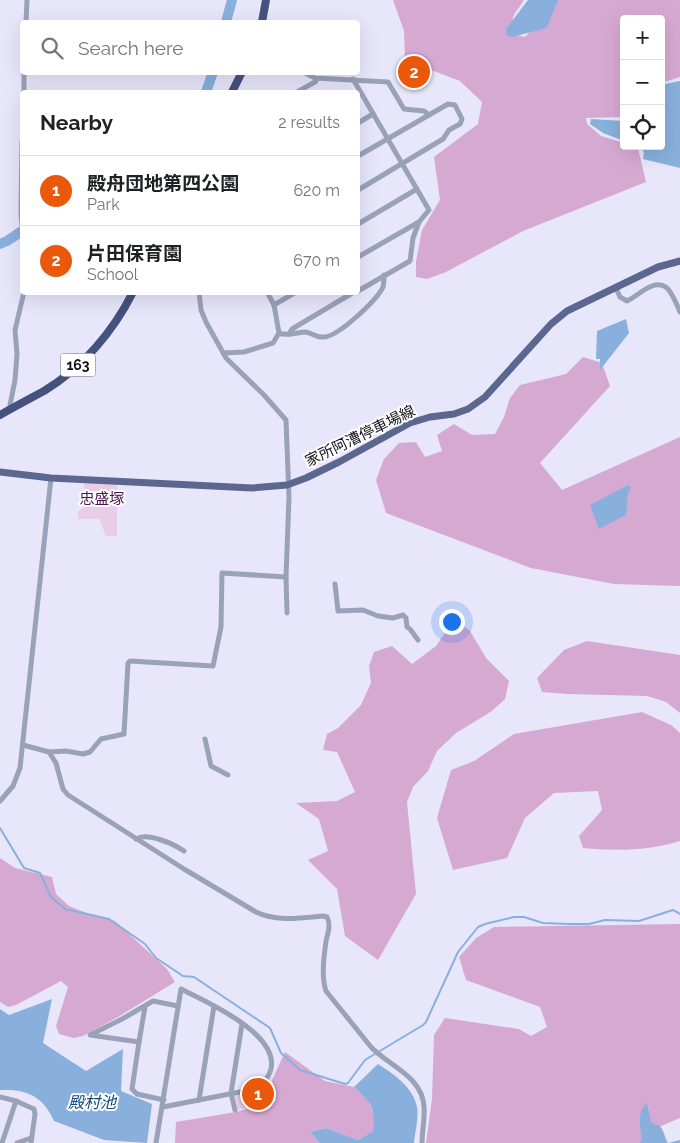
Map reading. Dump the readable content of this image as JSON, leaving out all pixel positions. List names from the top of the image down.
{
  "streets": {
    "highway": ["163"],
    "main road": ["家所阿漕停車場線"]
  },
  "water": ["殿村池"],
  "parks": ["忠盛塚"],
  "page": {
    "map_buttons": ["+", "−"],
    "search": "Search here",
    "pins": ["2", "1"],
    "heading": ["Nearby", "2 results"],
    "list": [
      {
        "mark": "1",
        "name": "殿舟団地第四公園",
        "note": "Park",
        "value": "620 m"
      },
      {
        "mark": "2",
        "name": "片田保育園",
        "note": "School",
        "value": "670 m"
      }
    ]
  }
}
